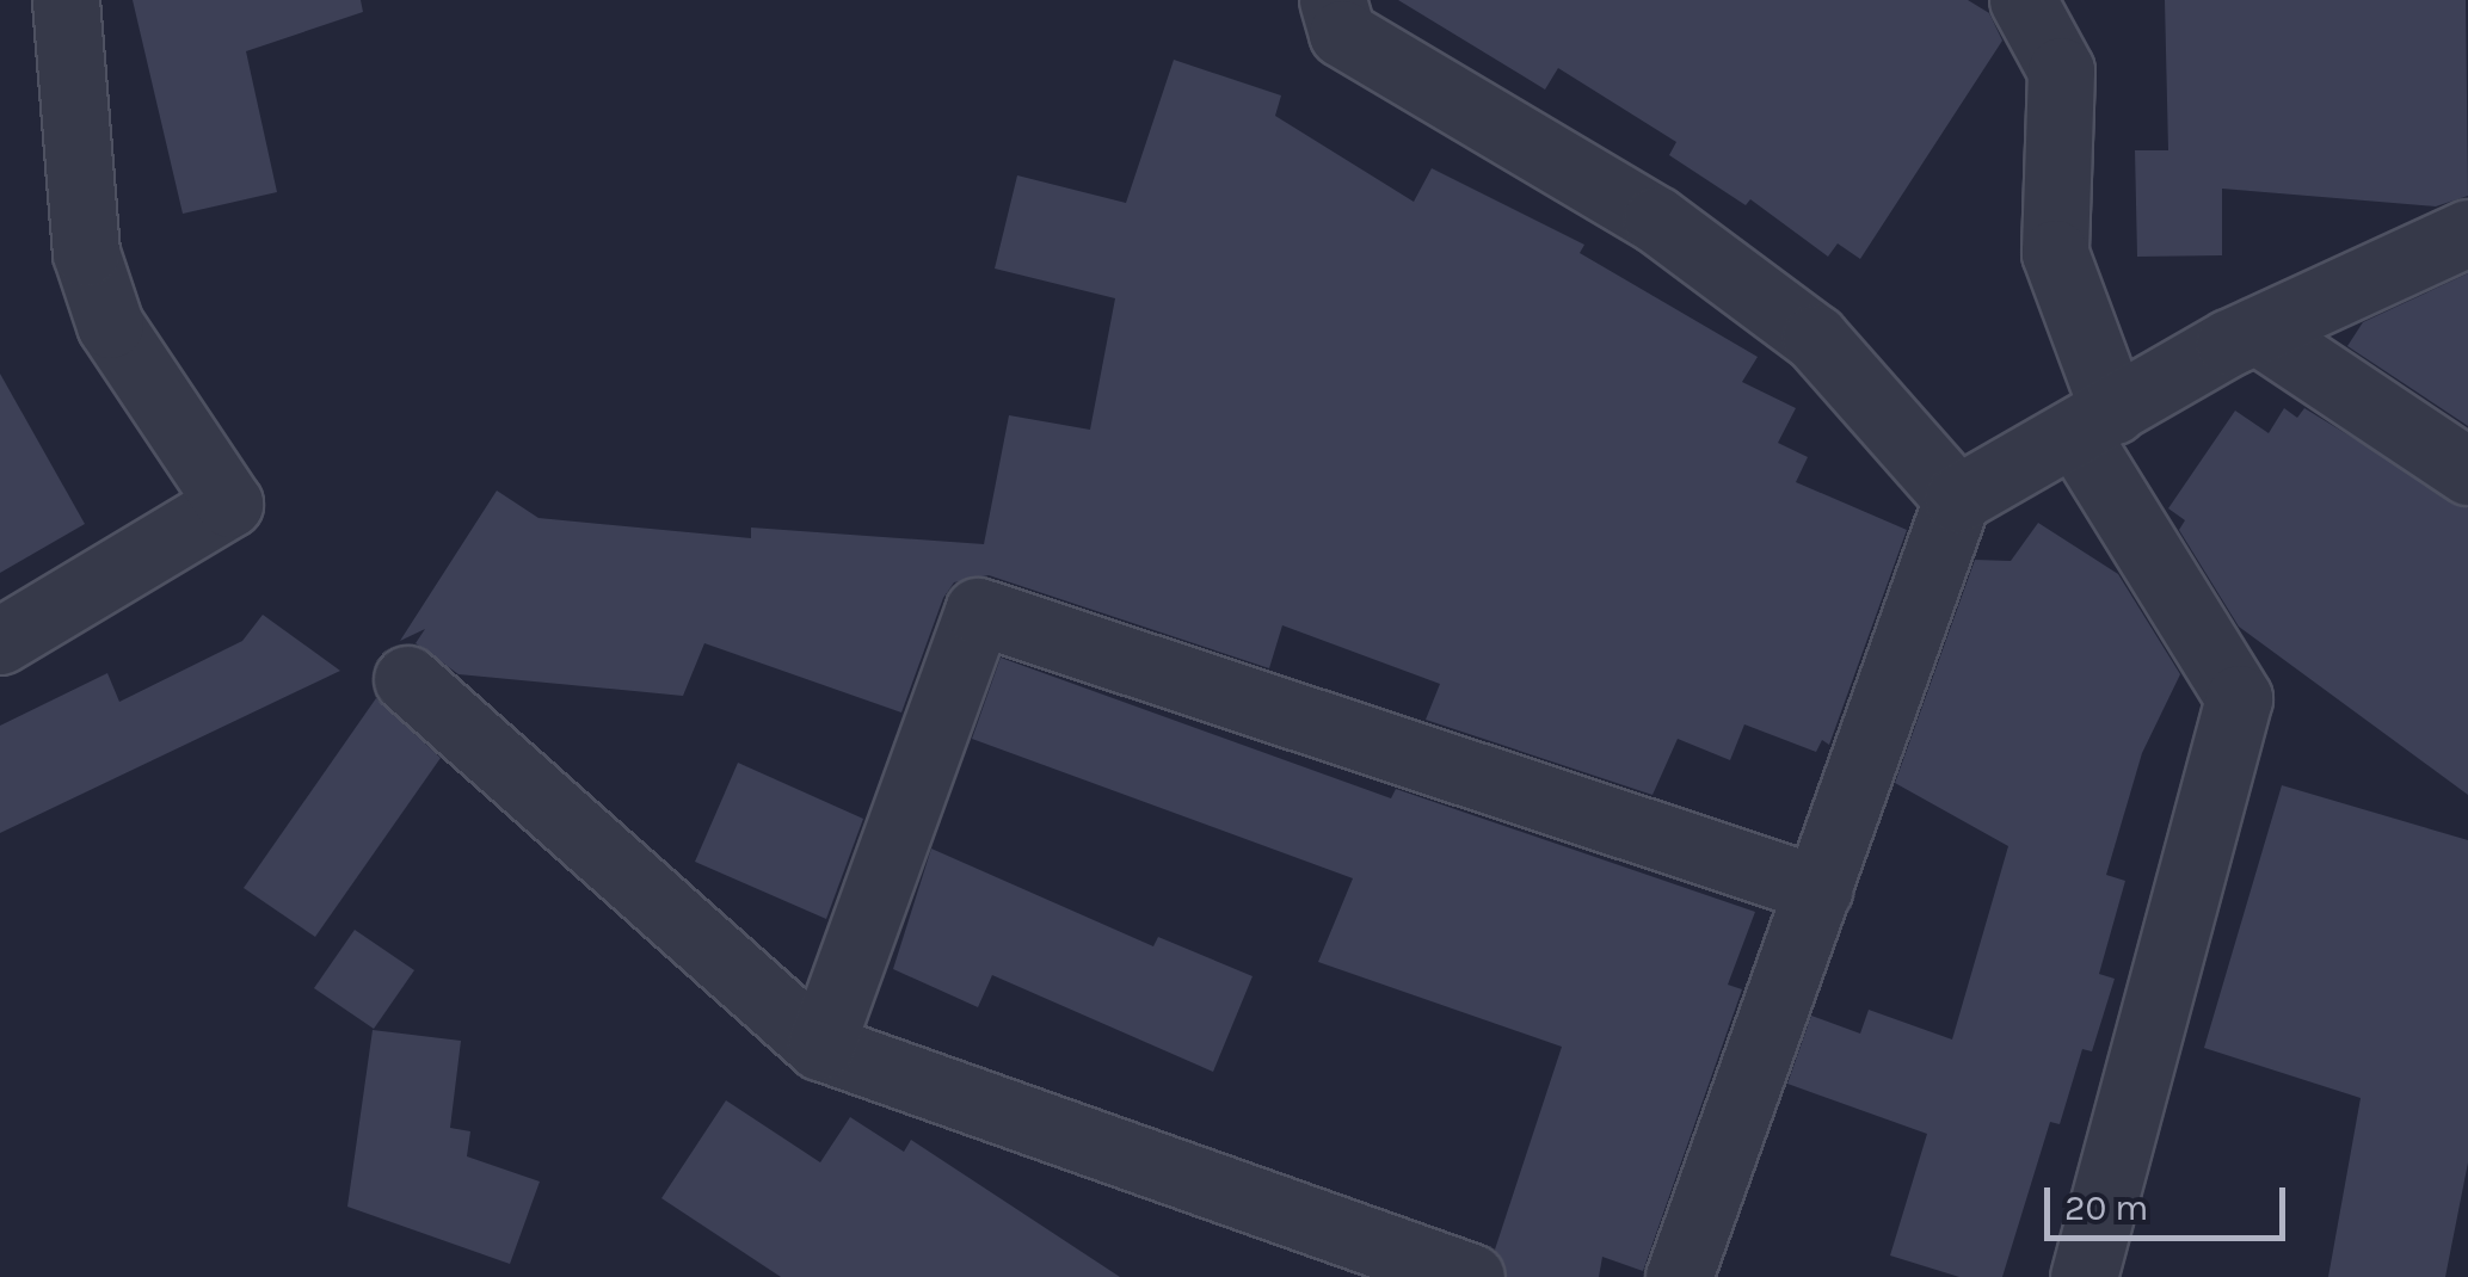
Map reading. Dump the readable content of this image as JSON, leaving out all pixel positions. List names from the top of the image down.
{
  "scale_bar": "20 m"
}
